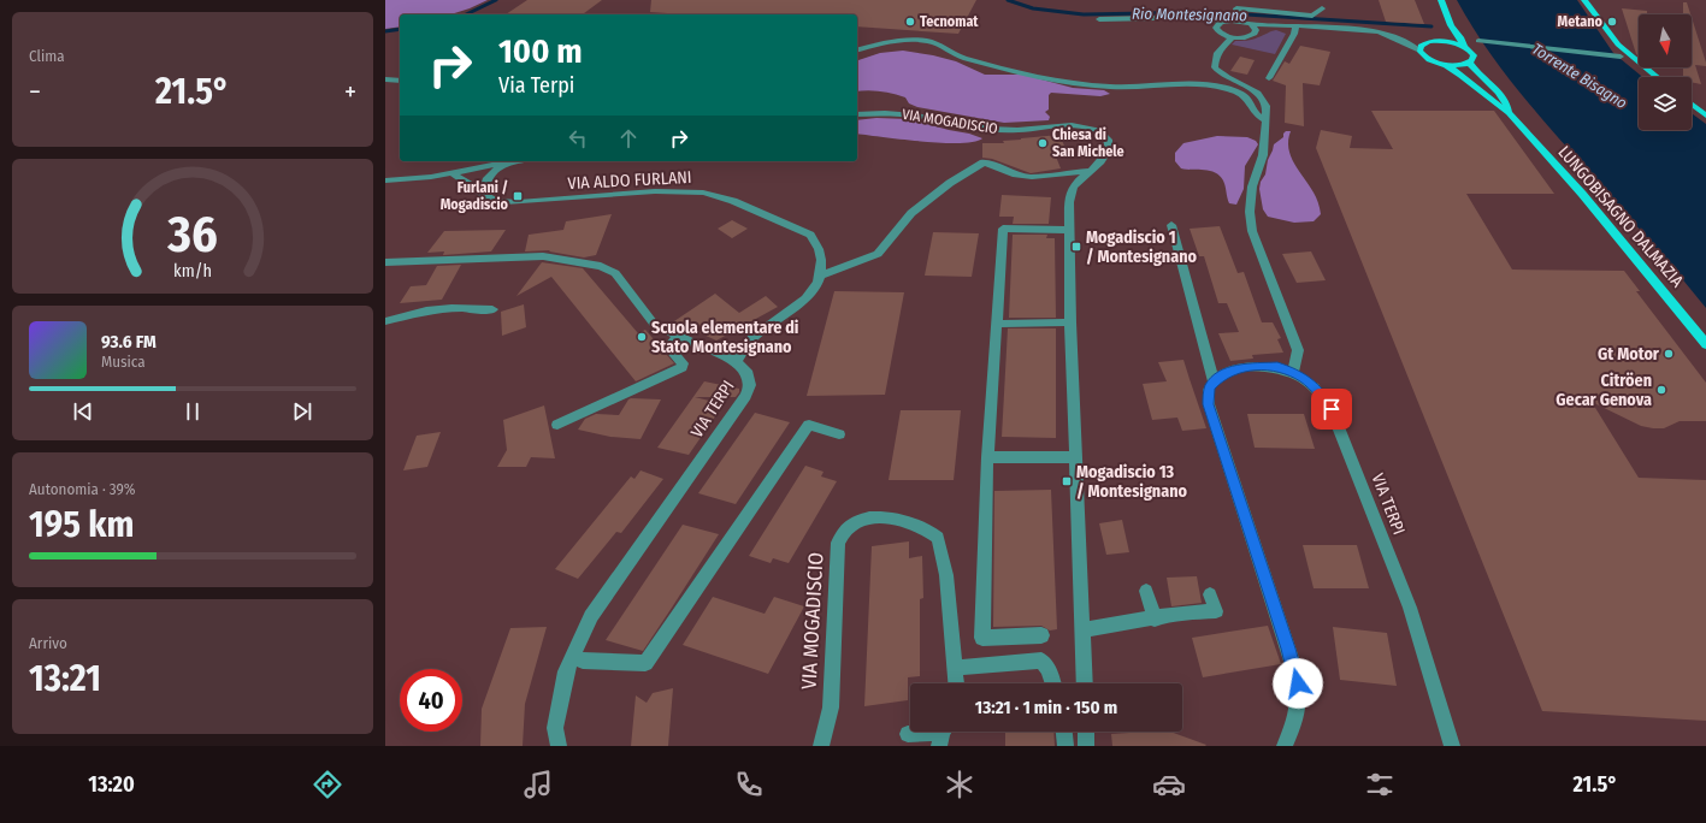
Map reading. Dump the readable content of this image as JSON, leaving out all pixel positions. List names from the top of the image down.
{
  "streets": {
    "main road": ["LUNGOBISAGNO DALMAZIA"],
    "street": ["VIA MOGADISCIO", "VIA ALDO FURLANI", "VIA TERPI"]
  },
  "water": ["Rio Montesignano", "Torrente Bisagno"],
  "places": {
    "other": [
      "Tecnomat",
      "Metano",
      "Chiesa di San Michele",
      "Scuola elementare di Stato Montesignano",
      "Gt Motor",
      "Citröen Gecar Genova"
    ],
    "transit": ["Furlani / Mogadiscio", "Mogadiscio 1 / Montesignano", "Mogadiscio 13 / Montesignano"]
  },
  "north": "bottom",
  "page": {
    "tile": [
      "Clima",
      ["Autonomia · 39%", "195 km"],
      ["Arrivo", "13:21"]
    ],
    "turn": ["100 m", "Via Terpi"],
    "heat": ["−", "21.5°", "+"],
    "song": ["93.6 FM", "Musica"],
    "limit": "40",
    "trip": "13:21 · 1 min · 150 m",
    "tabs": ["13:20", "21.5°"],
    "gauge": ["36", "km/h"]
  }
}
